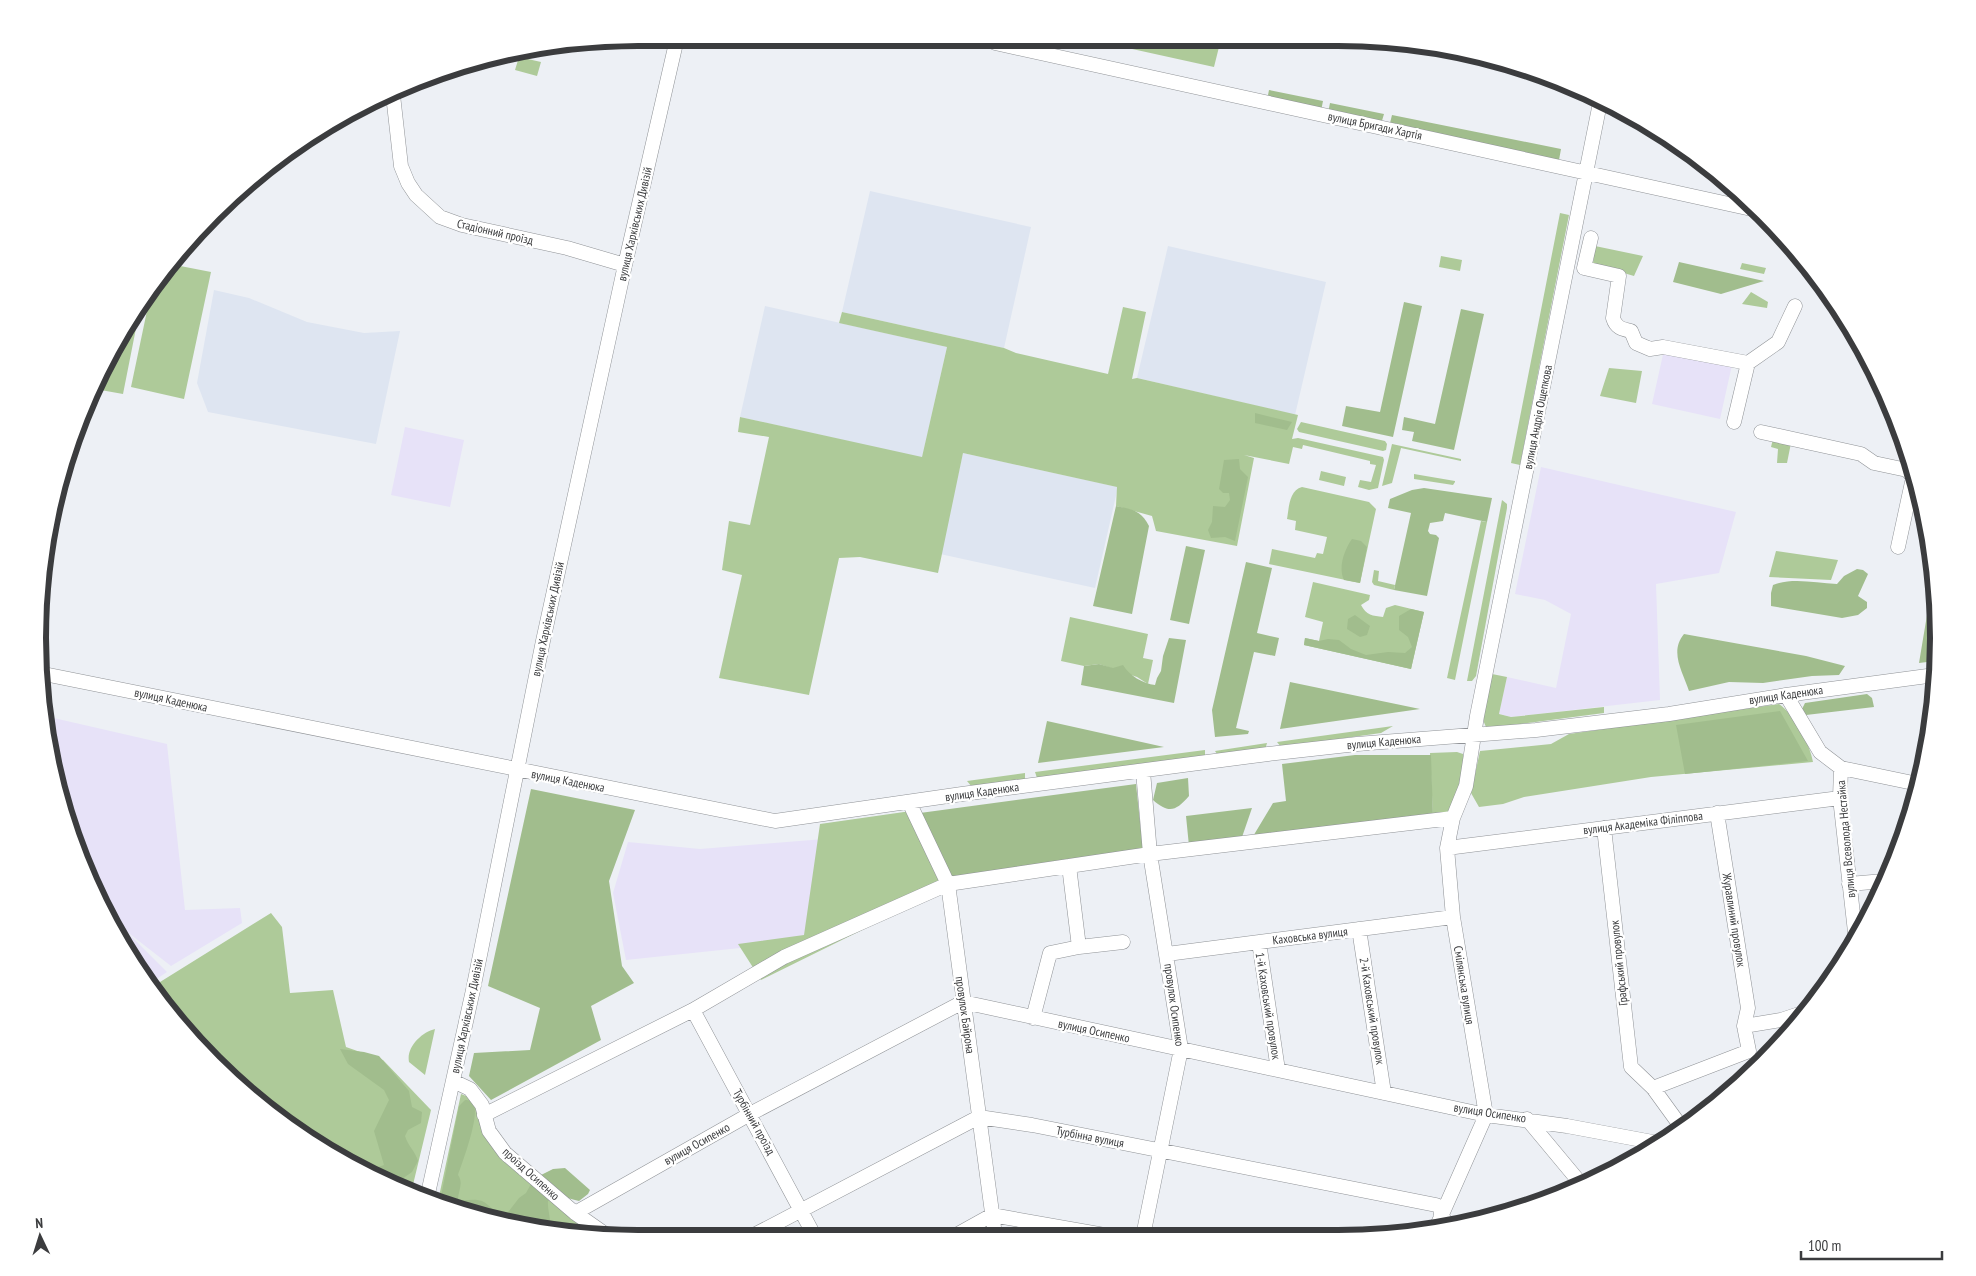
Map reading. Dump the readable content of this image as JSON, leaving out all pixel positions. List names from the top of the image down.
{
  "streets": {
    "street": [
      "вулиця Бригади Хартія",
      "вулиця Харківських Дивізій",
      "Стадіонний проїзд",
      "вулиця Андрія Ощепкова",
      "вулиця Каденюка",
      "вулиця Академіка Філіппова",
      "вулиця Всеволода Нестайка",
      "Журавлиний провулок",
      "Каховська вулиця",
      "Графський провулок",
      "Смілянська вулиця",
      "провулок Осипенко",
      "1-й Каховський провулок",
      "2-й Каховський провулок",
      "провулок Байрона",
      "вулиця Осипенко",
      "Турбінний проїзд",
      "Турбінна вулиця",
      "проїзд Осипенко"
    ]
  },
  "crossings": [
    ["вулиця Бригади Хартія", "вулиця Андрія Ощепкова"],
    ["вулиця Харківських Дивізій", "Стадіонний проїзд"],
    ["вулиця Харківських Дивізій", "вулиця Каденюка"],
    ["вулиця Харківських Дивізій", "проїзд Осипенко"],
    ["вулиця Андрія Ощепкова", "вулиця Каденюка"],
    ["вулиця Андрія Ощепкова", "Смілянська вулиця"],
    ["вулиця Каденюка", "Смілянська вулиця"],
    ["вулиця Каденюка", "провулок Осипенко"],
    ["вулиця Каденюка", "провулок Байрона"],
    ["вулиця Академіка Філіппова", "вулиця Всеволода Нестайка"],
    ["вулиця Академіка Філіппова", "Журавлиний провулок"],
    ["вулиця Академіка Філіппова", "Графський провулок"],
    ["вулиця Академіка Філіппова", "Смілянська вулиця"],
    ["Журавлиний провулок", "Графський провулок"],
    ["Каховська вулиця", "Смілянська вулиця"],
    ["Каховська вулиця", "провулок Осипенко"],
    ["Каховська вулиця", "1-й Каховський провулок"],
    ["Каховська вулиця", "2-й Каховський провулок"],
    ["Смілянська вулиця", "вулиця Осипенко"],
    ["провулок Осипенко", "вулиця Осипенко"],
    ["провулок Осипенко", "Турбінна вулиця"],
    ["1-й Каховський провулок", "вулиця Осипенко"],
    ["2-й Каховський провулок", "вулиця Осипенко"],
    ["провулок Байрона", "вулиця Осипенко"],
    ["провулок Байрона", "Турбінна вулиця"],
    ["вулиця Осипенко", "Турбінний проїзд"],
    ["вулиця Осипенко", "проїзд Осипенко"]
  ],
  "scale_bar": "100 m",
  "north": "top"
}
